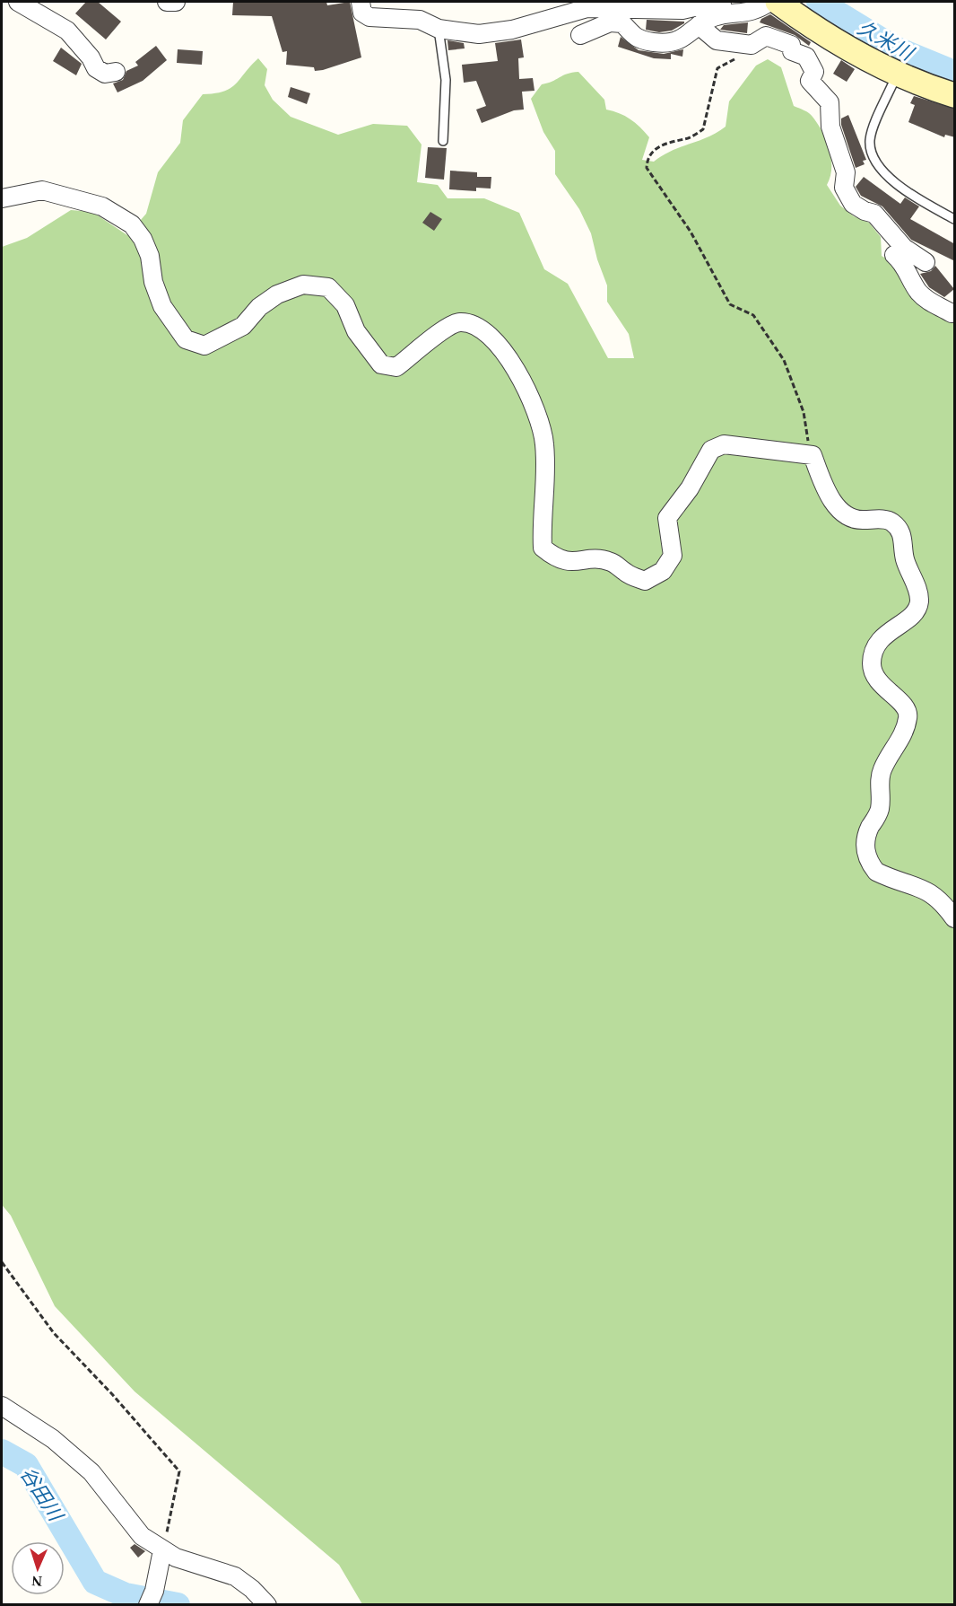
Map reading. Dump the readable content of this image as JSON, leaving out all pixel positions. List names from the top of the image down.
{
  "water": ["久米川", "谷田川"],
  "north": "bottom"
}
